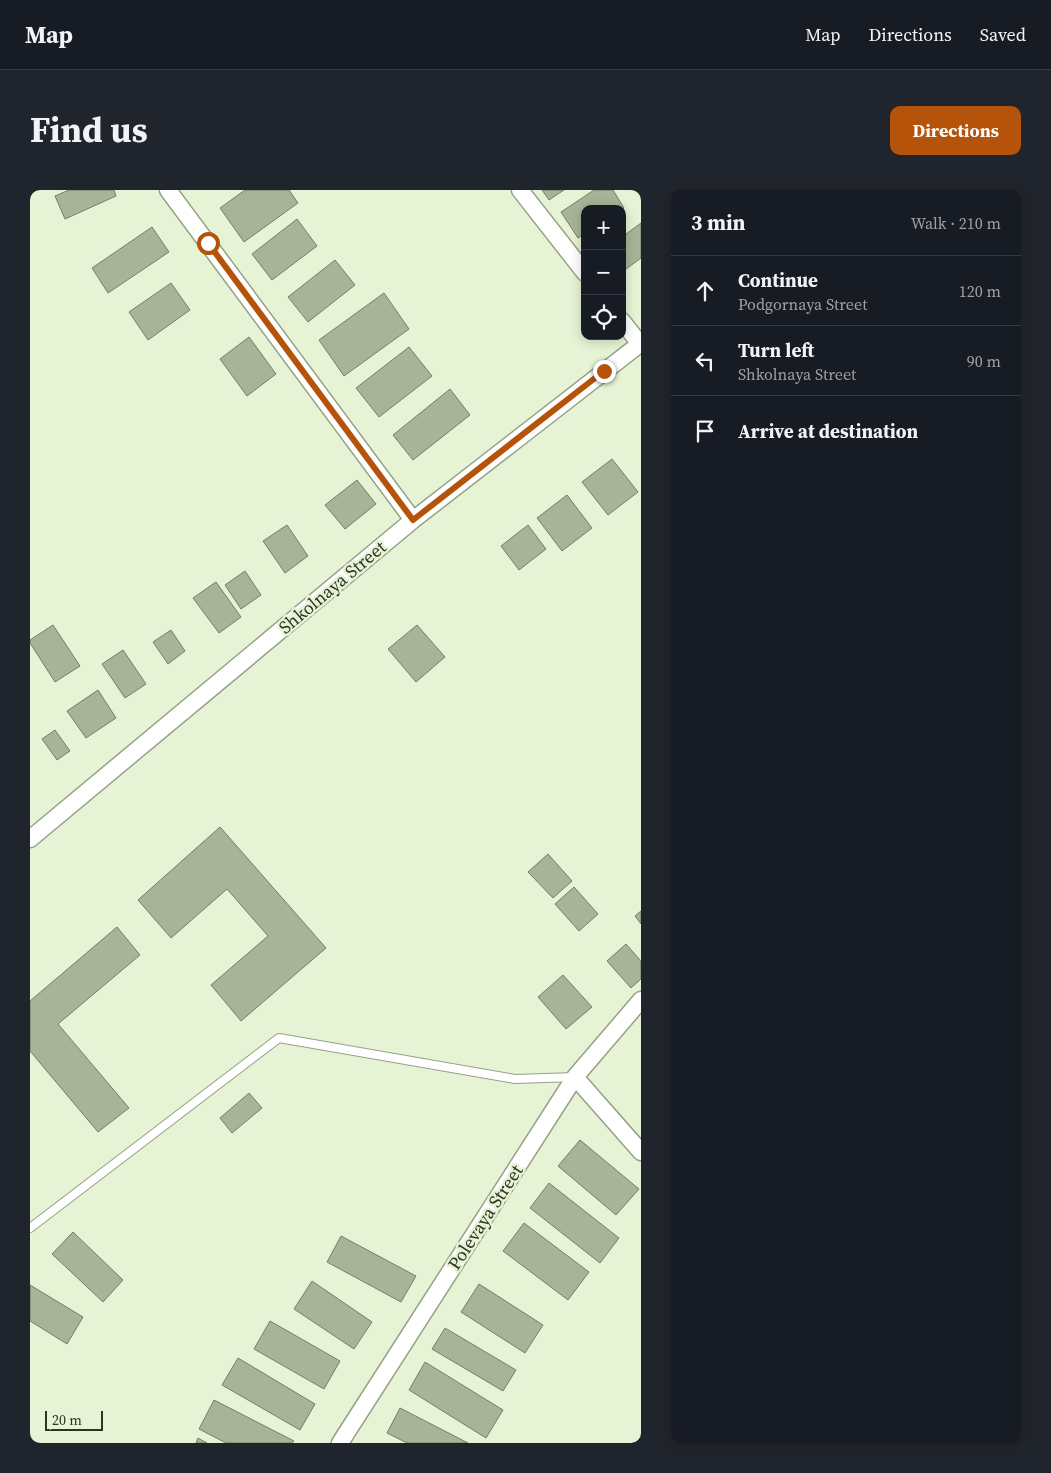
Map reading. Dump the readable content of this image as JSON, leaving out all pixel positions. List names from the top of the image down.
{
  "streets": {
    "street": ["Shkolnaya Street", "Polevaya Street"]
  },
  "scale_bar": "20 m",
  "page": {
    "header": "Map",
    "nav": ["Map", "Directions", "Saved"],
    "title": "Find us",
    "buttons": "Directions",
    "heading": ["3 min", "Walk · 210 m"],
    "map_buttons": ["+", "−"],
    "list": [
      ["Continue", "Podgornaya Street", "120 m"],
      ["Turn left", "Shkolnaya Street", "90 m"],
      "Arrive at destination"
    ],
    "scale": "20 m"
  }
}
